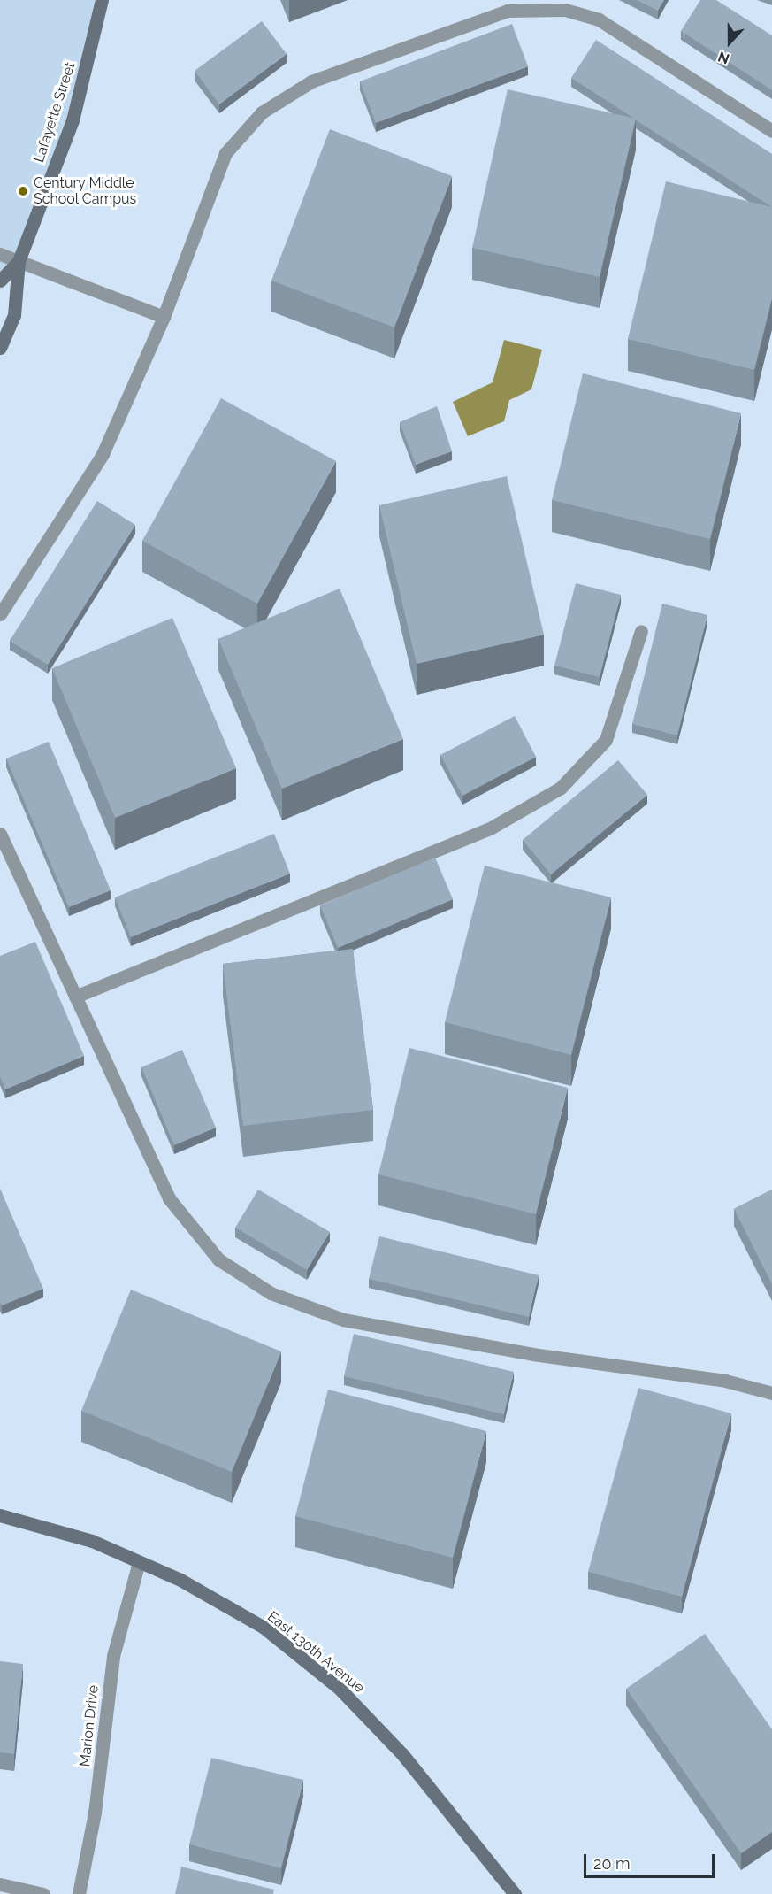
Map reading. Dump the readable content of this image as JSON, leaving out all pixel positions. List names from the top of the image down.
{
  "streets": {
    "street": ["Lafayette Street", "East 130th Avenue", "Marion Drive"]
  },
  "crossings": [
    ["East 130th Avenue", "Marion Drive"]
  ],
  "places": ["Century Middle School Campus"],
  "scale_bar": "20 m",
  "north": "bottom"
}
